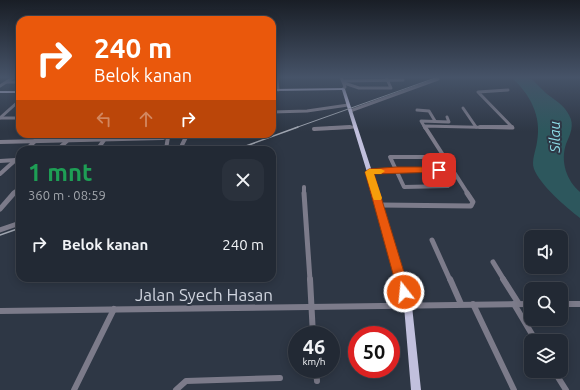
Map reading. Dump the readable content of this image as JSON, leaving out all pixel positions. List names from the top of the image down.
{
  "streets": {
    "street": ["Jalan Syech Hasan"]
  },
  "water": ["Silau"],
  "page": {
    "turn": ["240 m", "Belok kanan"],
    "heading": ["1 mnt", "360 m · 08:59"],
    "list": [
      {
        "name": "Belok kanan",
        "value": "240 m"
      }
    ],
    "speed": "46 km/h",
    "limit": "50"
  }
}
